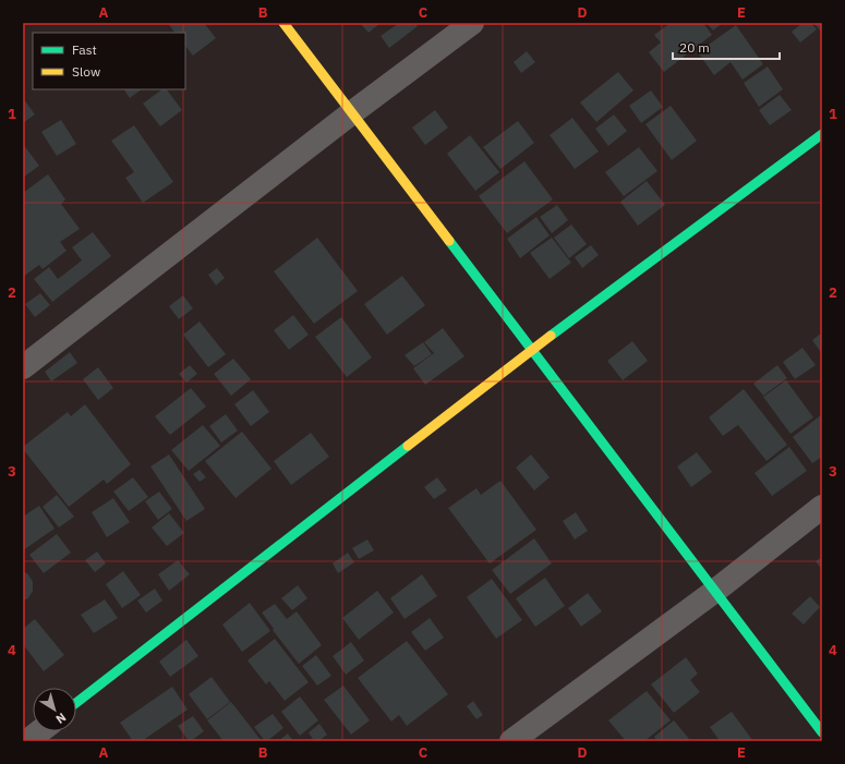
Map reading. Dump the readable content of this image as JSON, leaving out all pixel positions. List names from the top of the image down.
{
  "legend": ["Fast", "Slow"],
  "scale_bar": "20 m",
  "north": "bottom right",
  "grid": {
    "columns": [
      "A",
      "B",
      "C",
      "D",
      "E"
    ],
    "rows": [
      "1",
      "2",
      "3",
      "4"
    ]
  }
}
